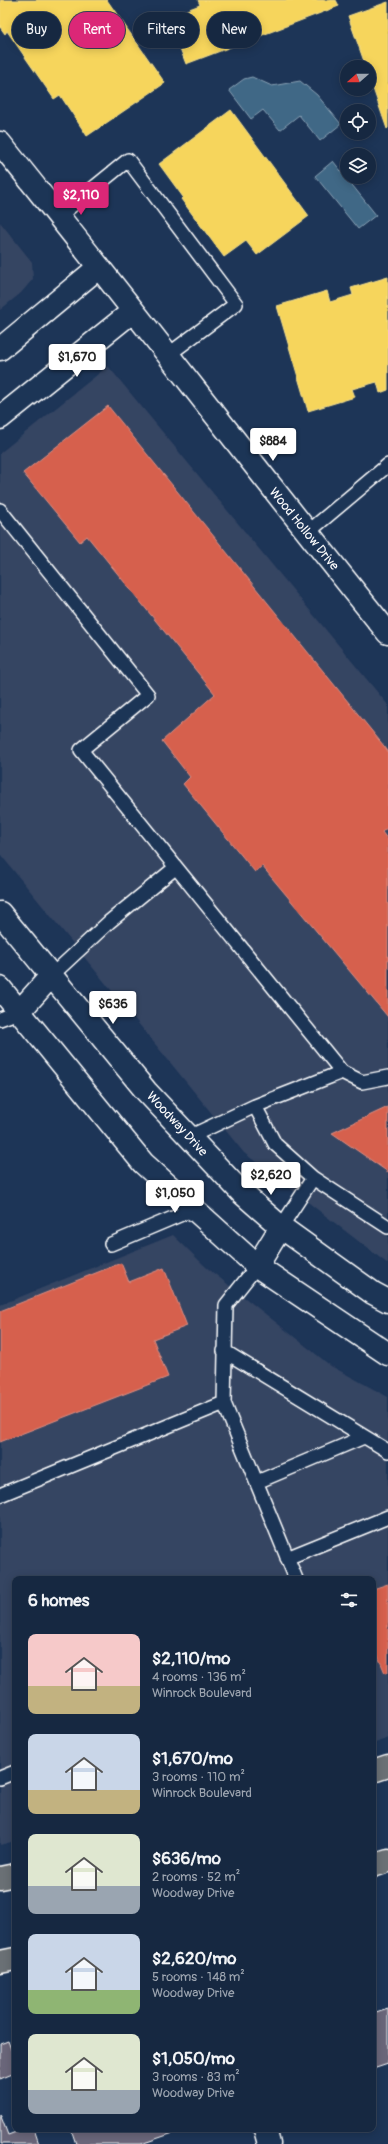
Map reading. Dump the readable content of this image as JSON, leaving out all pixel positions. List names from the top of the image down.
{
  "streets": {
    "main road": ["Wood Hollow Drive", "Woodway Drive"]
  },
  "north": "left",
  "page": {
    "chip": [
      "Buy",
      "Rent",
      "Filters",
      "New"
    ],
    "price": [
      "$2,110",
      "$1,670",
      "$884",
      "$636",
      "$2,620",
      "$1,050"
    ],
    "heading": "6 homes",
    "list": [
      {
        "name": "$2,110/mo",
        "note": "4 rooms · 136 m² · Winrock Boulevard"
      },
      {
        "name": "$1,670/mo",
        "note": "3 rooms · 110 m² · Winrock Boulevard"
      },
      {
        "name": "$636/mo",
        "note": "2 rooms · 52 m² · Woodway Drive"
      },
      {
        "name": "$2,620/mo",
        "note": "5 rooms · 148 m² · Woodway Drive"
      },
      {
        "name": "$1,050/mo",
        "note": "3 rooms · 83 m² · Woodway Drive"
      }
    ]
  }
}
